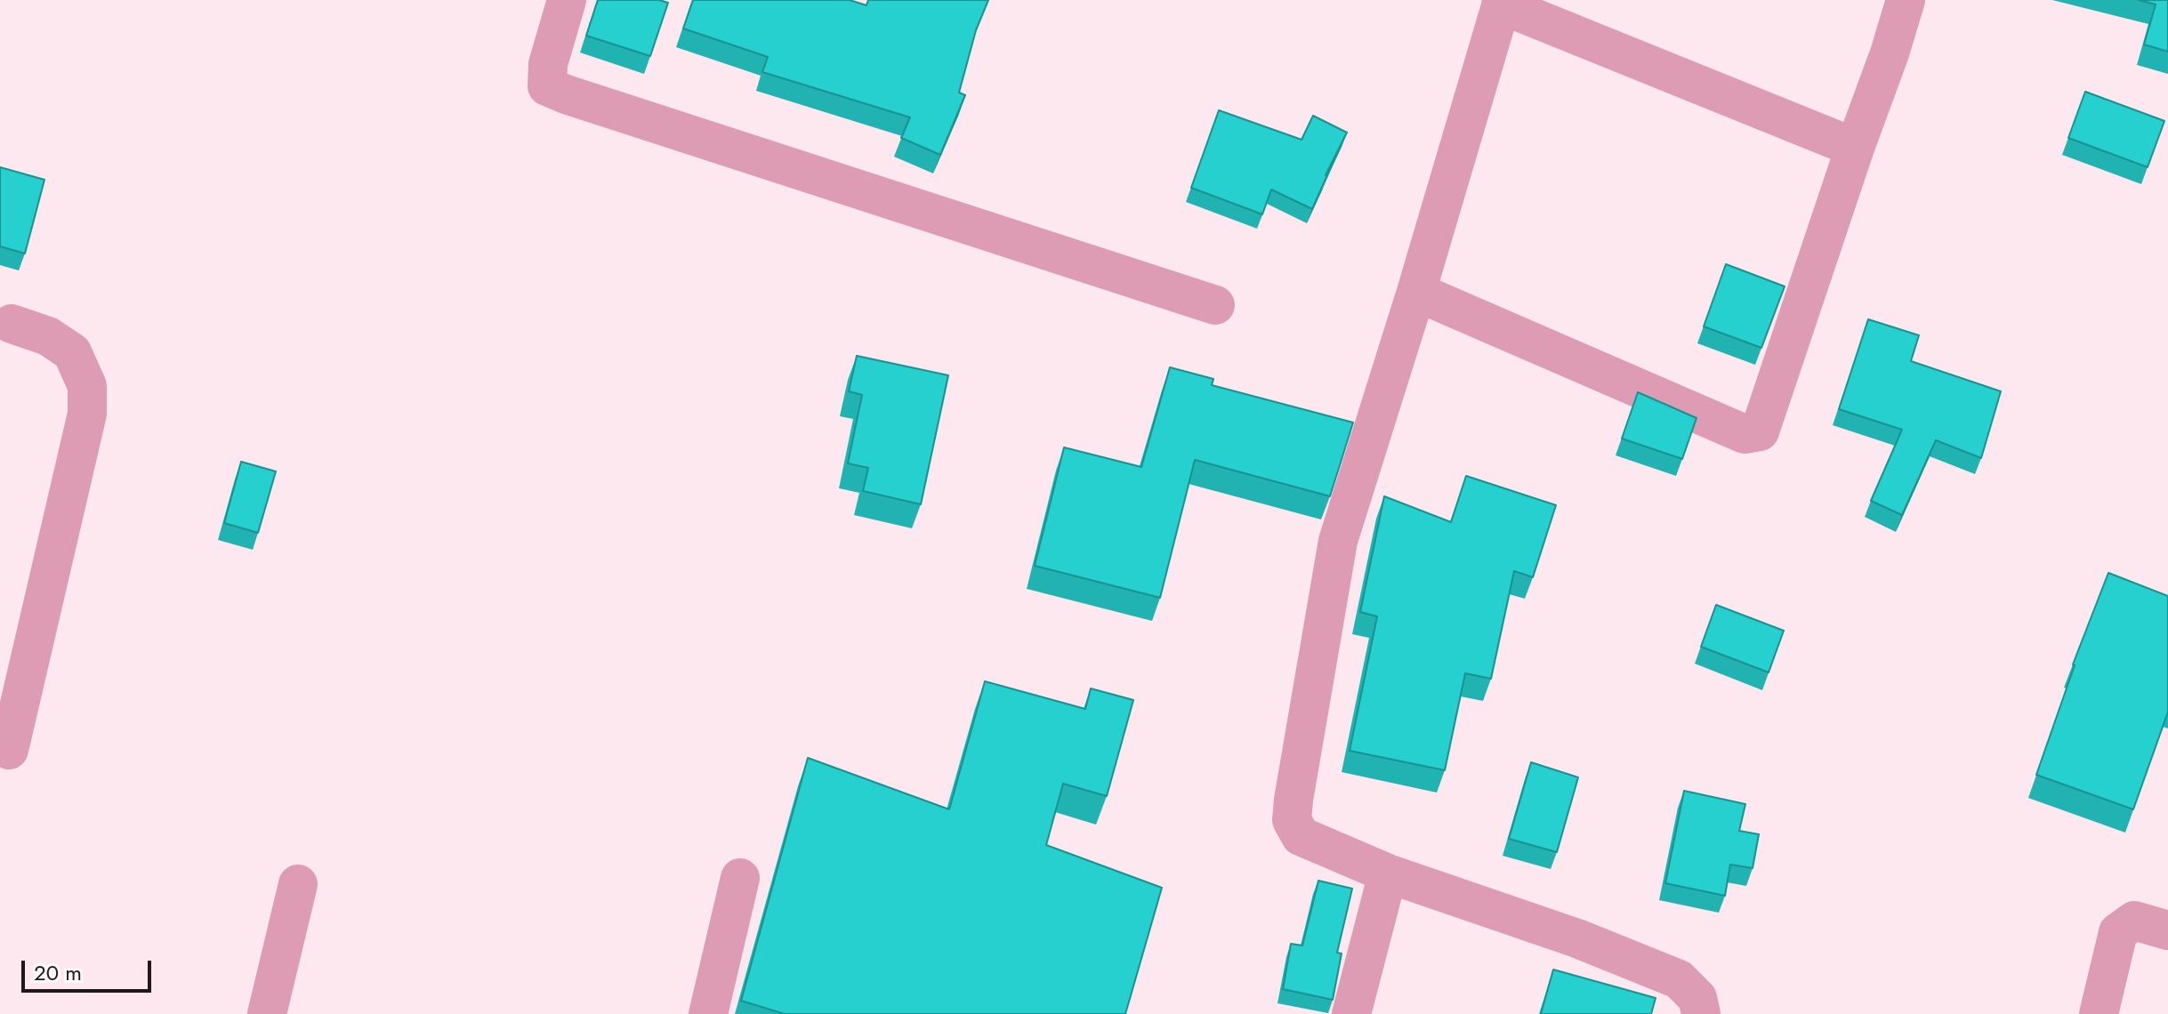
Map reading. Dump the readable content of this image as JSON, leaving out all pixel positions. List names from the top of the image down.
{
  "scale_bar": "20 m"
}
